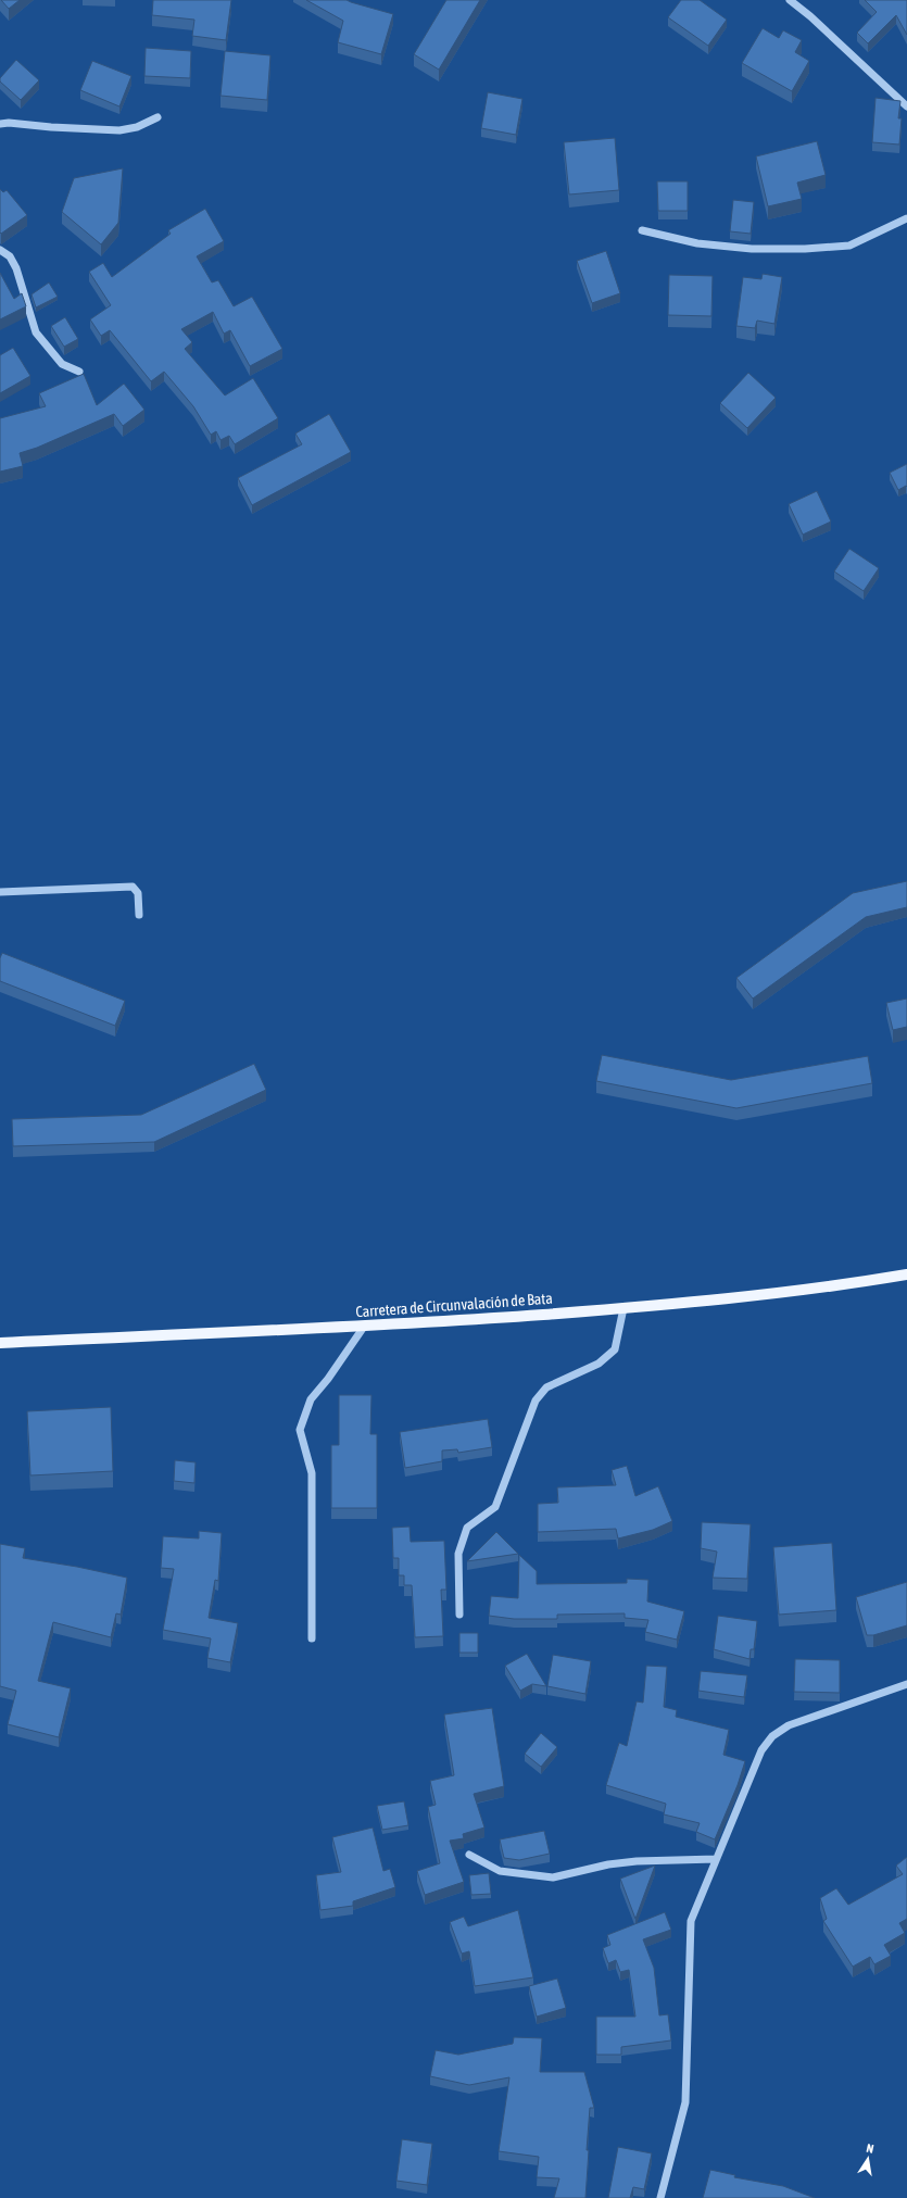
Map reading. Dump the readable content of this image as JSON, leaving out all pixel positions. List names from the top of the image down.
{
  "streets": {
    "main road": ["Carretera de Circunvalación de Bata"]
  },
  "north": "top"
}
